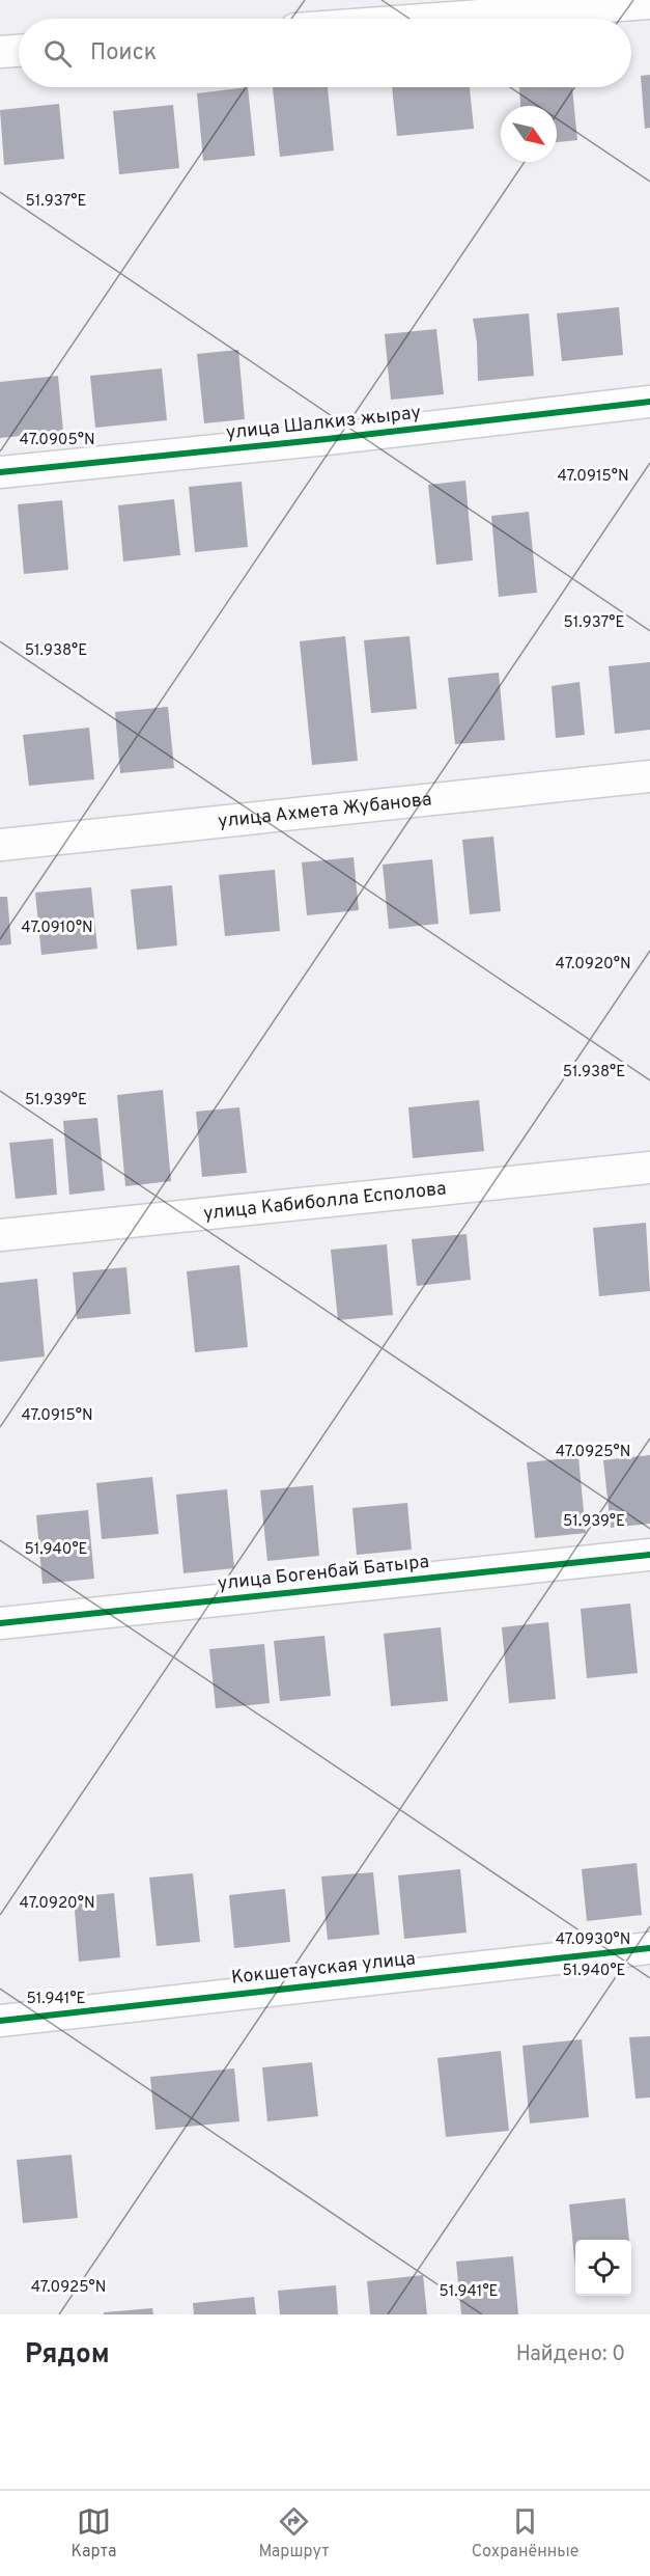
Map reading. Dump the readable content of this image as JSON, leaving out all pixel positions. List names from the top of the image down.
{
  "streets": {
    "street": [
      "улица Шалкиз жырау",
      "улица Ахмета Жубанова",
      "улица Кабиболла Есполова",
      "улица Богенбай Батыра",
      "Кокшетауская улица"
    ]
  },
  "north": "bottom right",
  "page": {
    "search": "Поиск",
    "heading": ["Рядом", "Найдено: 0"],
    "nav": ["Карта", "Маршрут", "Сохранённые"]
  },
  "coordinates": [
    "51.937°E",
    "47.0905°N",
    "47.0915°N",
    "51.938°E",
    "47.0910°N",
    "47.0920°N",
    "51.939°E",
    "47.0925°N",
    "51.940°E",
    "47.0930°N",
    "51.941°E"
  ]
}
